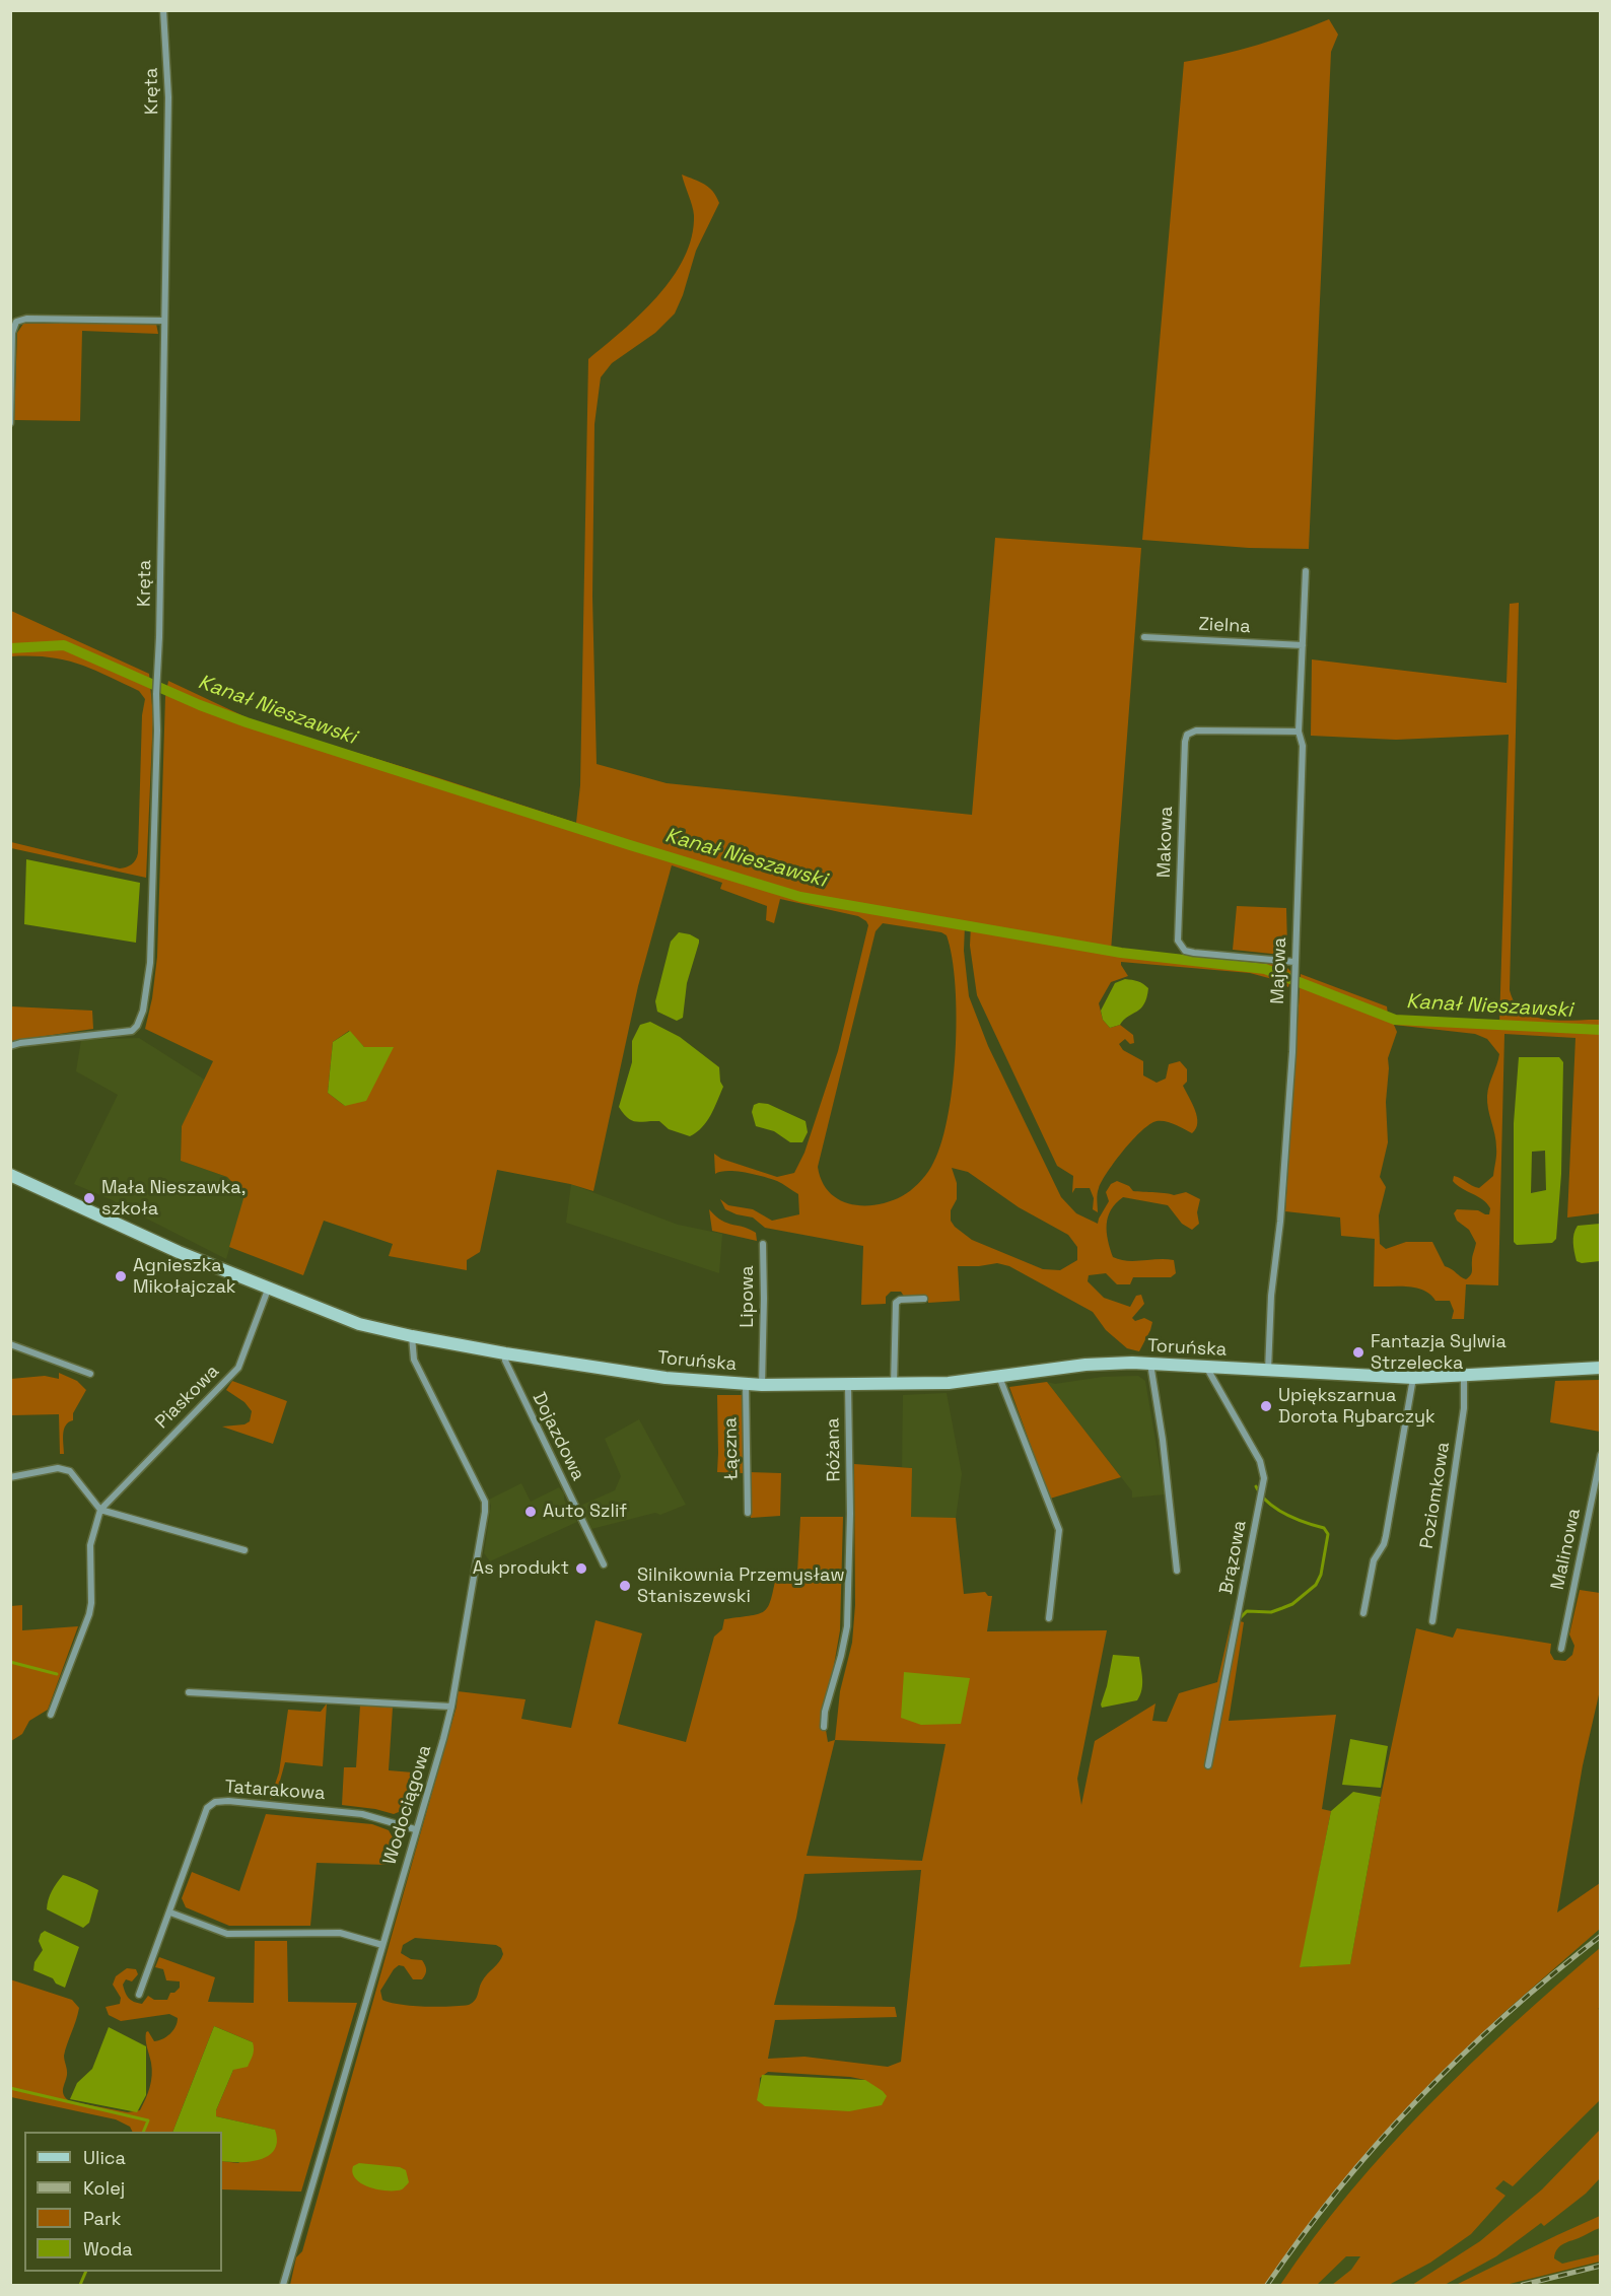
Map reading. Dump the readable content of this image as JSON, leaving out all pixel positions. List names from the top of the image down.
{
  "streets": {
    "main road": ["Toruńska"],
    "street": [
      "Kręta",
      "Zielna",
      "Makowa",
      "Majowa",
      "Lipowa",
      "Piaskowa",
      "Dojazdowa",
      "Łączna",
      "Różana",
      "Poziomkowa",
      "Malinowa",
      "Brązowa",
      "Tatarakowa",
      "Wodociągowa"
    ]
  },
  "crossings": [
    ["Zielna", "Majowa"],
    ["Makowa", "Majowa"],
    ["Majowa", "Toruńska"],
    ["Lipowa", "Toruńska"],
    ["Toruńska", "Piaskowa"],
    ["Toruńska", "Dojazdowa"],
    ["Toruńska", "Łączna"],
    ["Toruńska", "Różana"],
    ["Toruńska", "Poziomkowa"],
    ["Toruńska", "Brązowa"],
    ["Toruńska", "Wodociągowa"],
    ["Tatarakowa", "Wodociągowa"]
  ],
  "water": ["Kanał Nieszawski"],
  "places": [
    "Mała Nieszawka, szkoła",
    "Agnieszka Mikołajczak",
    "Fantazja Sylwia Strzelecka",
    "Upiększarnua Dorota Rybarczyk",
    "Auto Szlif",
    "As produkt",
    "Silnikownia Przemysław Staniszewski"
  ],
  "legend": [
    "Ulica",
    "Kolej",
    "Park",
    "Woda"
  ]
}
